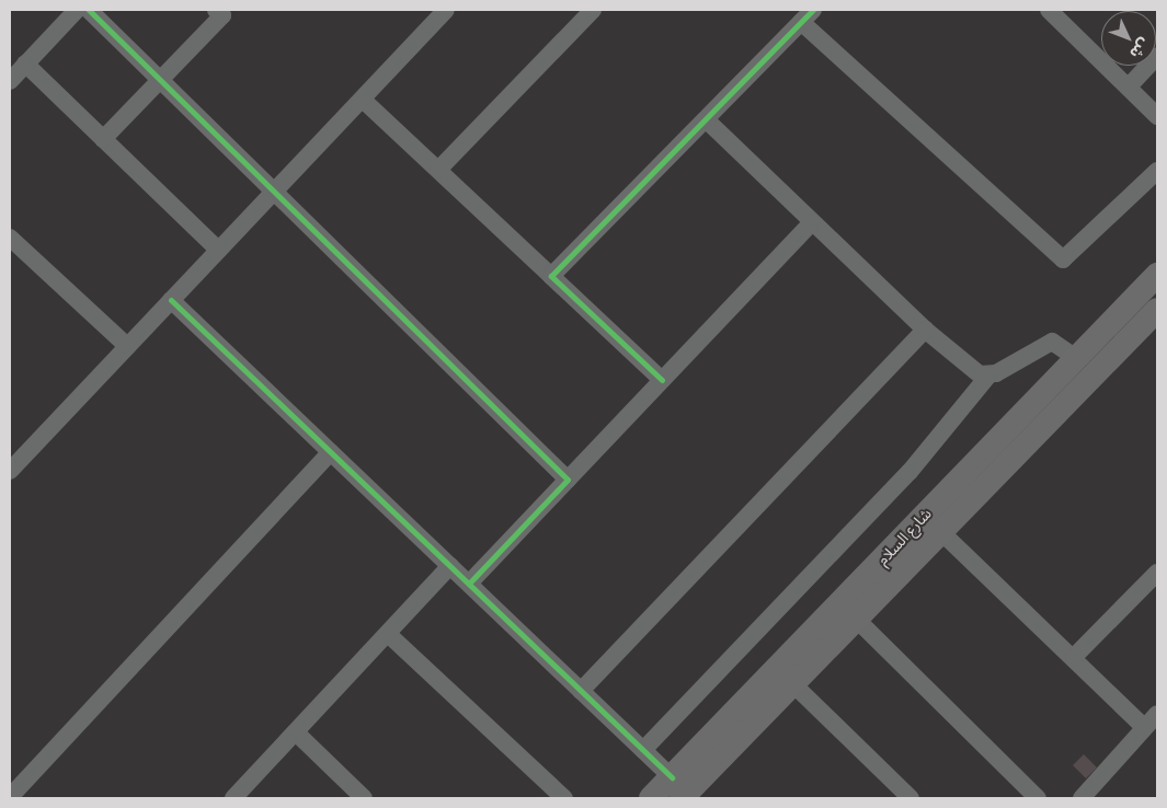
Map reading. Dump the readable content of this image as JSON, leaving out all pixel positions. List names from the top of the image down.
{
  "streets": {
    "main road": ["شارع السلام"]
  },
  "north": "bottom right"
}
